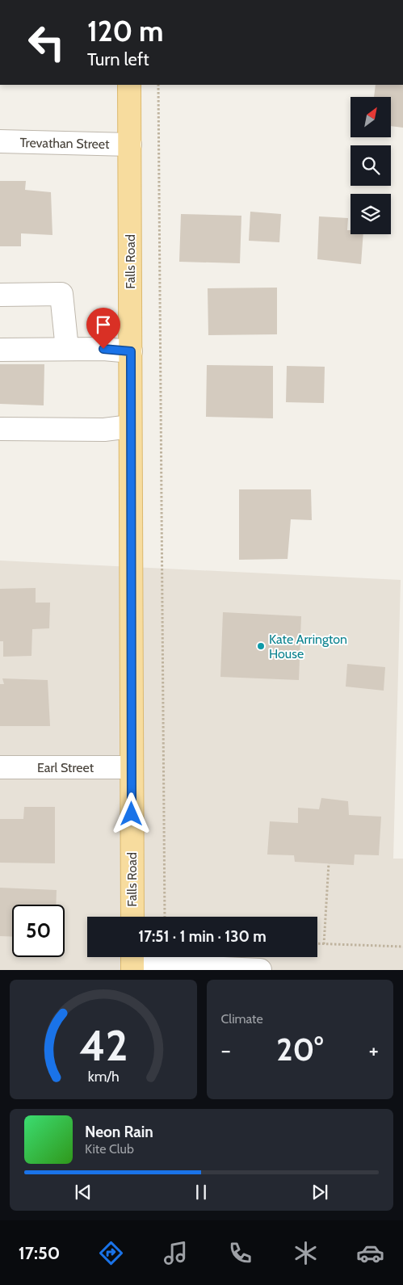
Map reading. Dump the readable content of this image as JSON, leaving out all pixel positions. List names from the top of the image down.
{
  "streets": {
    "main road": ["Falls Road"],
    "street": ["Trevathan Street", "Earl Street"]
  },
  "crossings": [
    ["Trevathan Street", "Falls Road"],
    ["Falls Road", "Earl Street"]
  ],
  "places": ["Kate Arrington House"],
  "north": "top right",
  "page": {
    "turn": ["120 m", "Turn left"],
    "limit": "50",
    "trip": "17:51 · 1 min · 130 m",
    "tile": "Climate",
    "heat": ["−", "20°", "+"],
    "song": ["Neon Rain", "Kite Club"],
    "tabs": "17:50",
    "gauge": ["42", "km/h"]
  }
}
